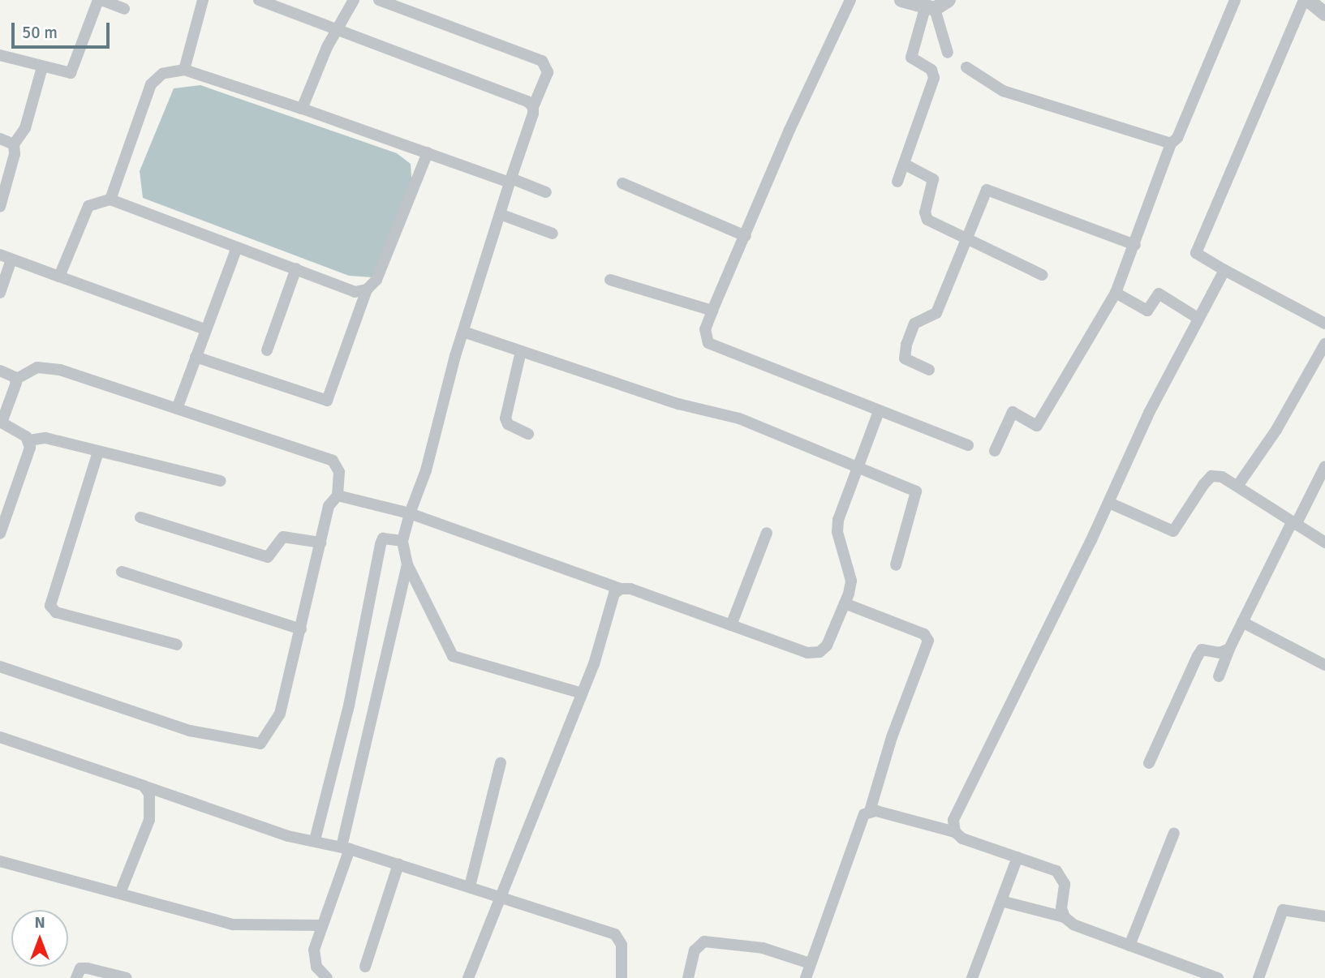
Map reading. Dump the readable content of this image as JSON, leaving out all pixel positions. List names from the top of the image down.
{
  "scale_bar": "50 m",
  "north": "top"
}
